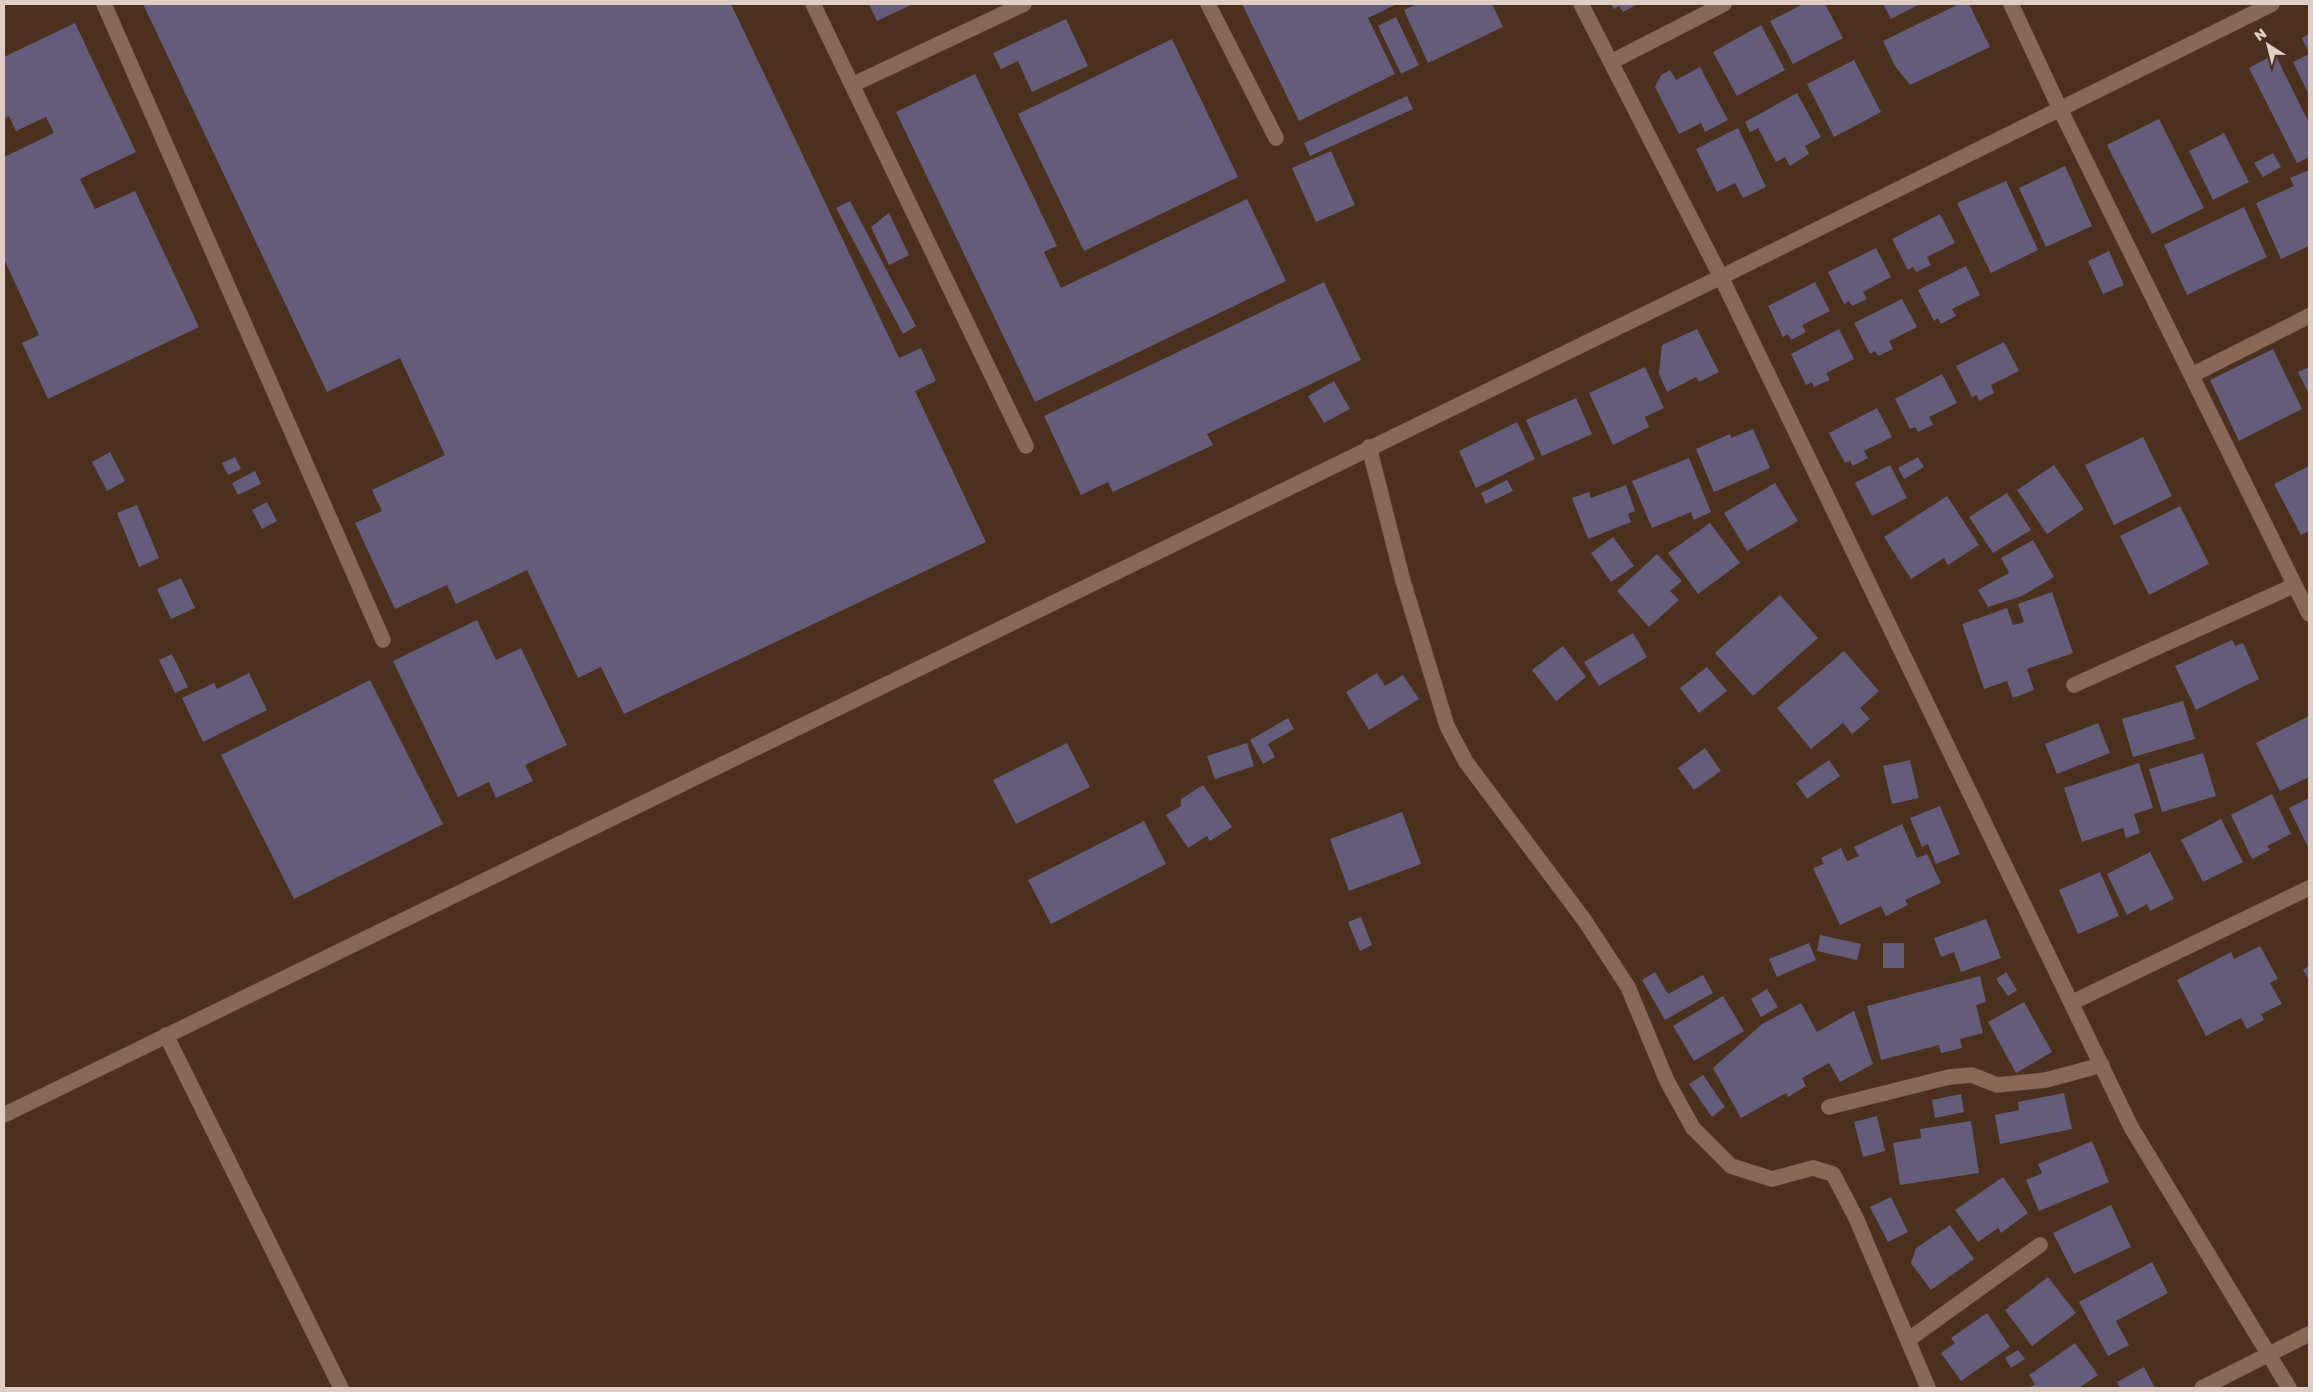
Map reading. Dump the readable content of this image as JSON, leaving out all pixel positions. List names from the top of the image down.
{
  "north": "top left"
}
